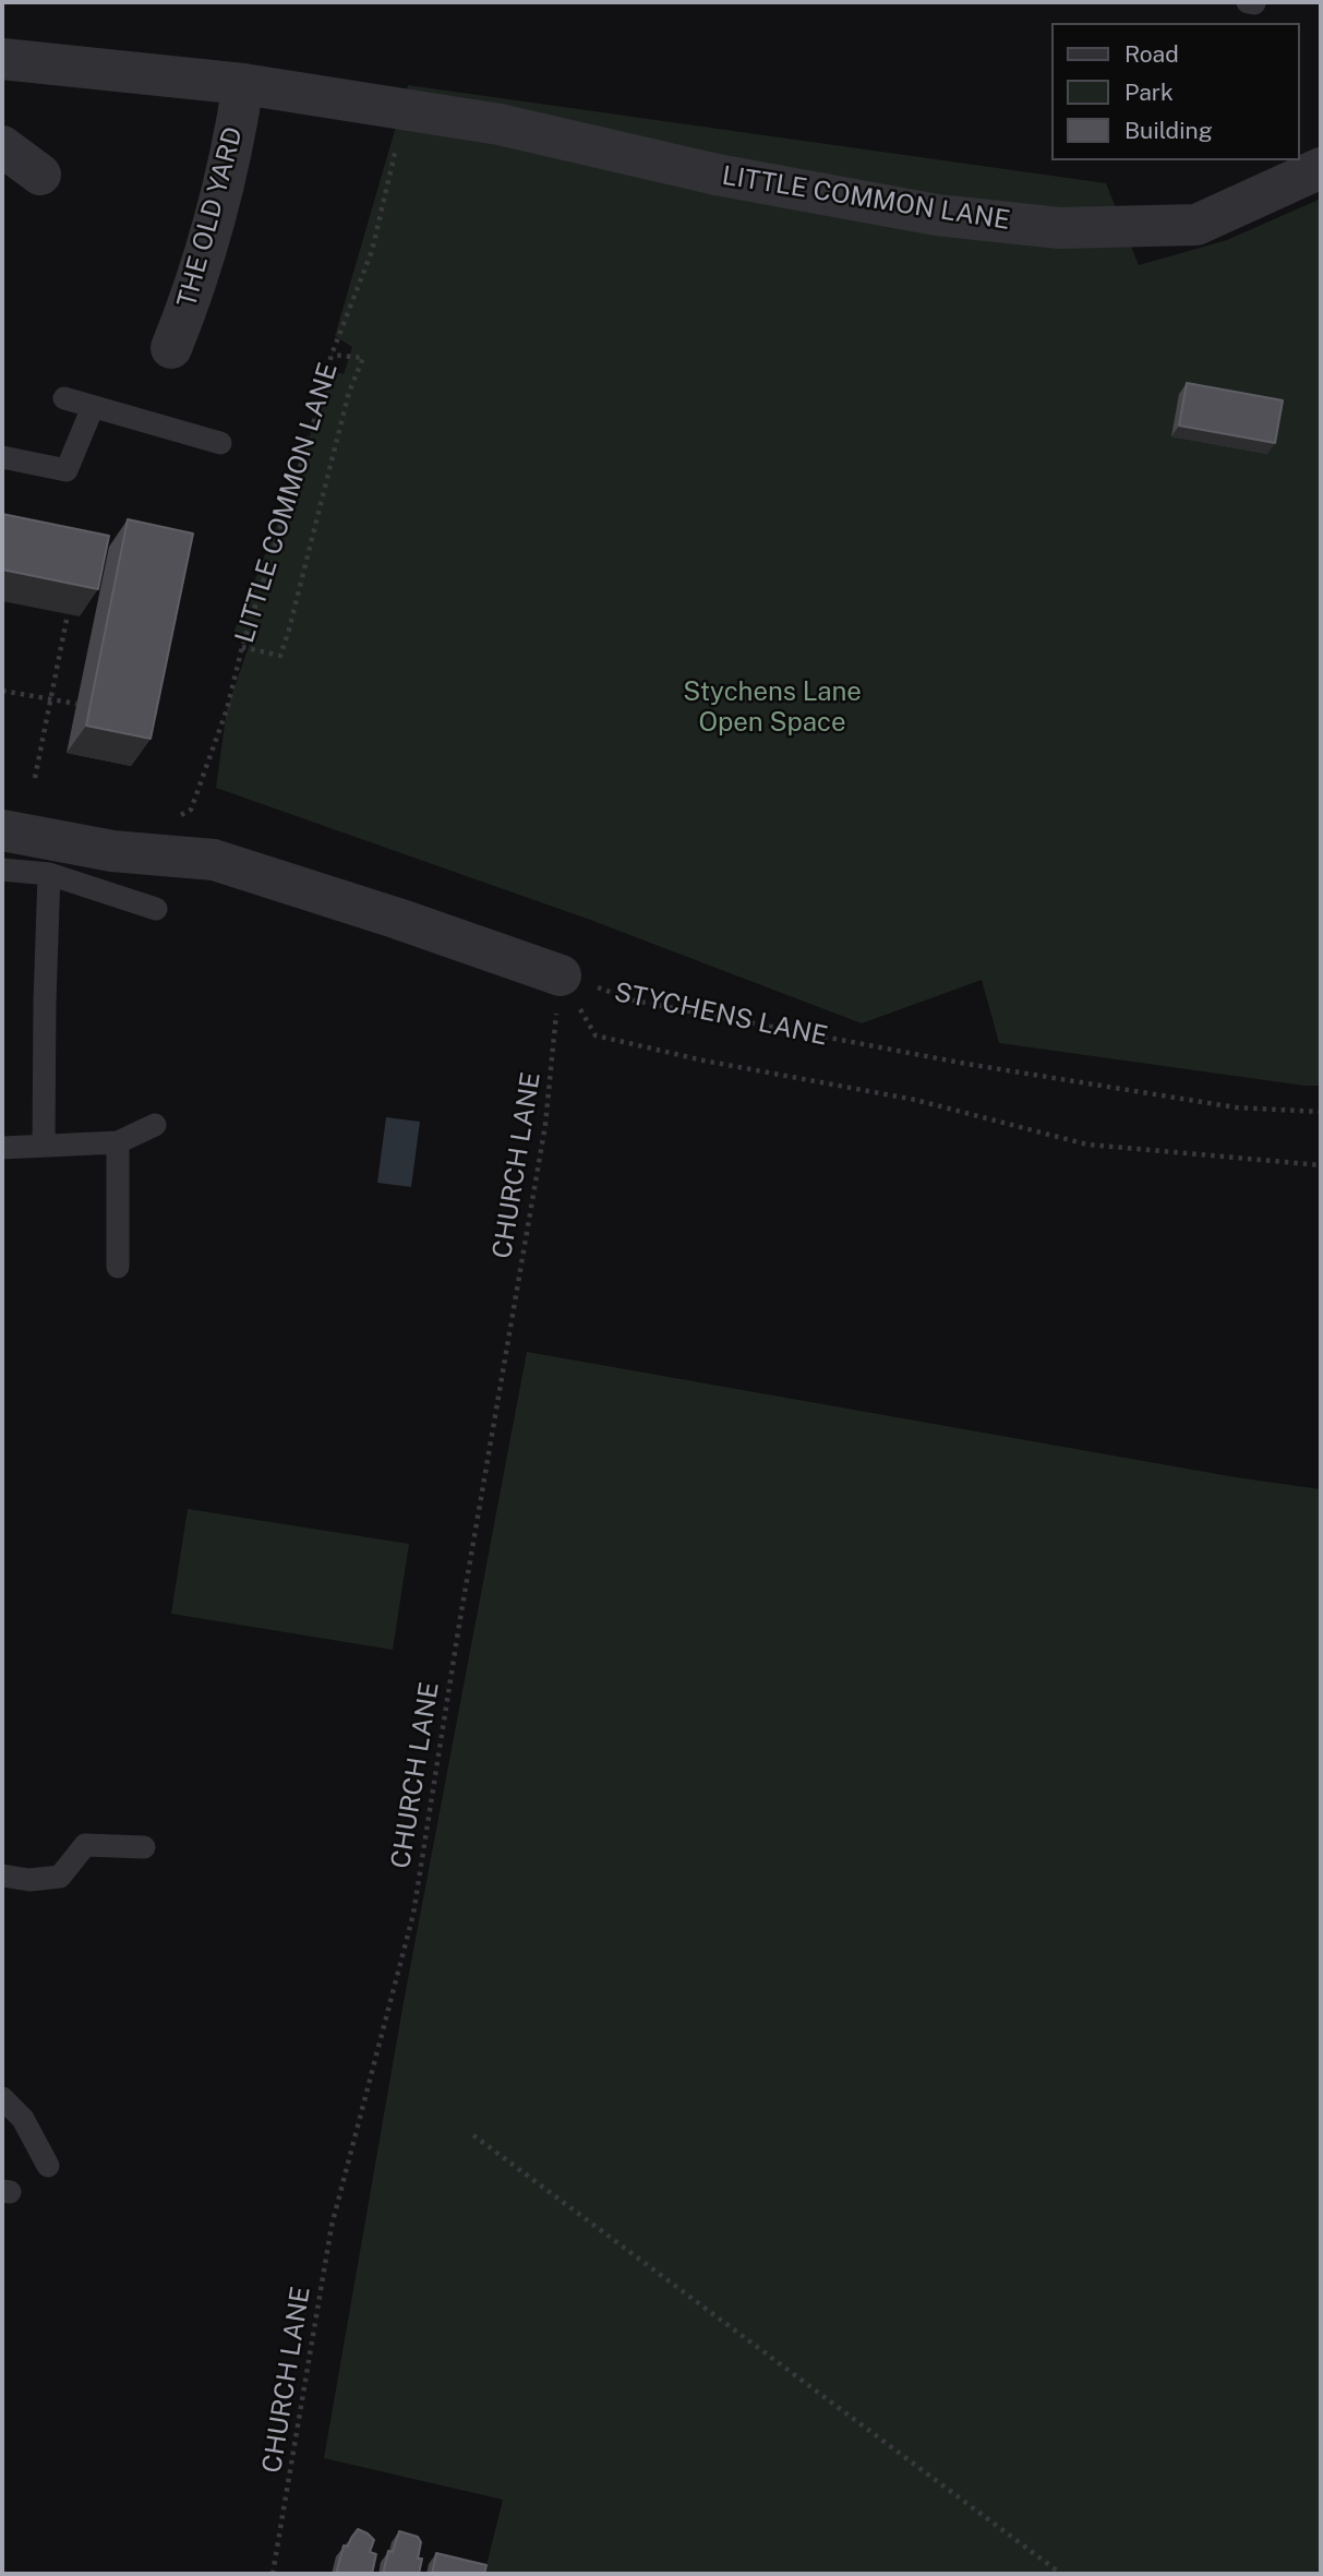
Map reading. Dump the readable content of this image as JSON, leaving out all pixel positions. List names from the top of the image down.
{
  "streets": {
    "street": ["LITTLE COMMON LANE", "THE OLD YARD"],
    "path": ["STYCHENS LANE", "CHURCH LANE"]
  },
  "crossings": [
    ["LITTLE COMMON LANE", "THE OLD YARD"],
    ["STYCHENS LANE", "CHURCH LANE"]
  ],
  "parks": ["Stychens Lane Open Space"],
  "legend": ["Road", "Park", "Building"]
}
